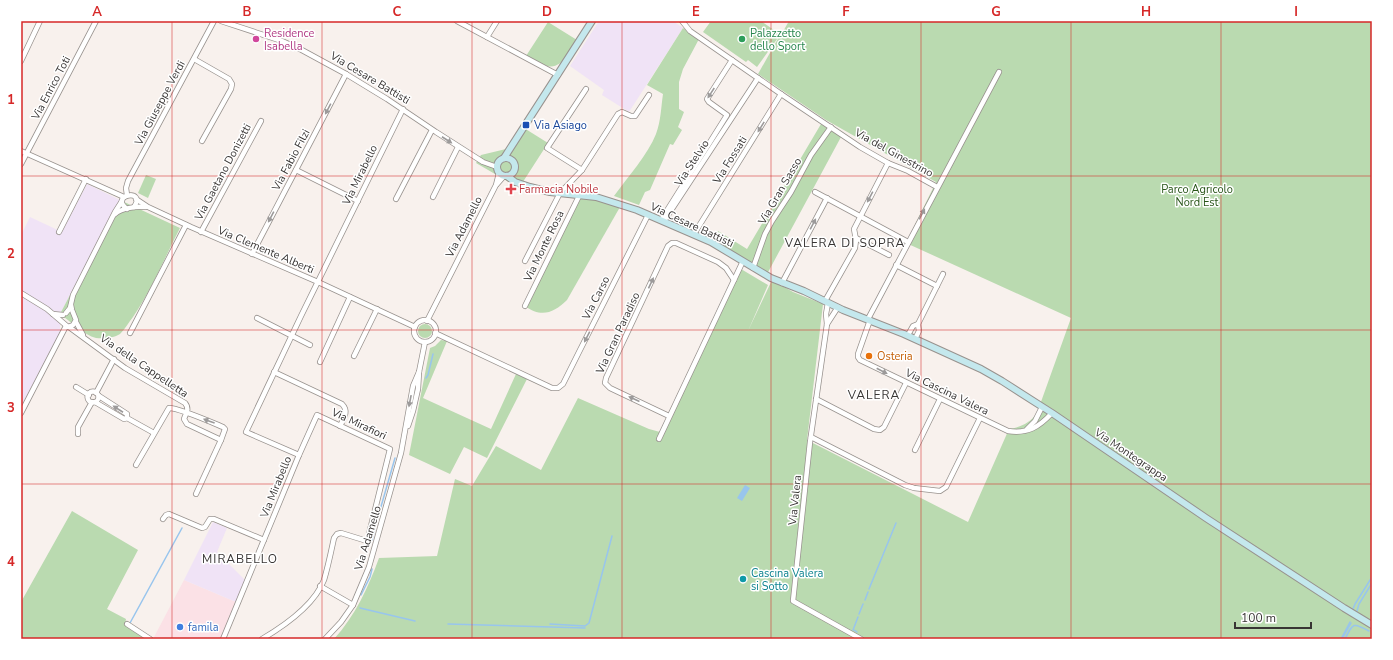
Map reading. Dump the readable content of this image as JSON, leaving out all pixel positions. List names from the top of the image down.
{
  "streets": {
    "street": [
      "Via Cesare Battisti",
      "Via Enrico Toti",
      "Via Giuseppe Verdi",
      "Via del Ginestrino",
      "Via Fabio Filzi",
      "Via Fossati",
      "Via Stelvio",
      "Via Gaetano Donizetti",
      "Via Mirabello",
      "Via Gran Sasso",
      "Via Adamello",
      "Via Monte Rosa",
      "Via Clemente Alberti",
      "Via Carso",
      "Via Gran Paradiso",
      "Via della Cappelletta",
      "Via Cascina Valera",
      "Via Mirafiori",
      "Via Montegrappa",
      "Via Valera"
    ]
  },
  "crossings": [
    ["Via Cesare Battisti", "Via del Ginestrino"],
    ["Via Cesare Battisti", "Via Fabio Filzi"],
    ["Via Cesare Battisti", "Via Fossati"],
    ["Via Cesare Battisti", "Via Stelvio"],
    ["Via Cesare Battisti", "Via Mirabello"],
    ["Via Cesare Battisti", "Via Gran Sasso"],
    ["Via Cesare Battisti", "Via Adamello"],
    ["Via Cesare Battisti", "Via Monte Rosa"],
    ["Via Cesare Battisti", "Via Carso"],
    ["Via Cesare Battisti", "Via Cascina Valera"],
    ["Via Cesare Battisti", "Via Montegrappa"],
    ["Via Cesare Battisti", "Via Valera"],
    ["Via Giuseppe Verdi", "Via Clemente Alberti"],
    ["Via Giuseppe Verdi", "Via della Cappelletta"],
    ["Via del Ginestrino", "Via Fossati"],
    ["Via del Ginestrino", "Via Stelvio"],
    ["Via del Ginestrino", "Via Gran Sasso"],
    ["Via del Ginestrino", "Via Cascina Valera"],
    ["Via del Ginestrino", "Via Montegrappa"],
    ["Via Fabio Filzi", "Via Clemente Alberti"],
    ["Via Gaetano Donizetti", "Via Clemente Alberti"],
    ["Via Mirabello", "Via Clemente Alberti"],
    ["Via Mirabello", "Via Mirafiori"],
    ["Via Adamello", "Via Clemente Alberti"],
    ["Via Adamello", "Via Carso"],
    ["Via Clemente Alberti", "Via Carso"],
    ["Via Cascina Valera", "Via Montegrappa"]
  ],
  "one_way": ["Via Fabio Filzi", "Via Fossati"],
  "districts": ["VALERA DI SOPRA", "VALERA", "MIRABELLO"],
  "parks": ["Parco Agricolo Nord Est"],
  "places": {
    "other": [
      "Residence Isabella",
      "Palazzetto dello Sport",
      "Osteria",
      "Cascina Valera si Sotto",
      "famila"
    ],
    "transit": ["Via Asiago"],
    "health": ["Farmacia Nobile"]
  },
  "scale_bar": "100 m",
  "grid": {
    "columns": [
      "A",
      "B",
      "C",
      "D",
      "E",
      "F",
      "G",
      "H",
      "I"
    ],
    "rows": [
      "1",
      "2",
      "3",
      "4"
    ]
  }
}
